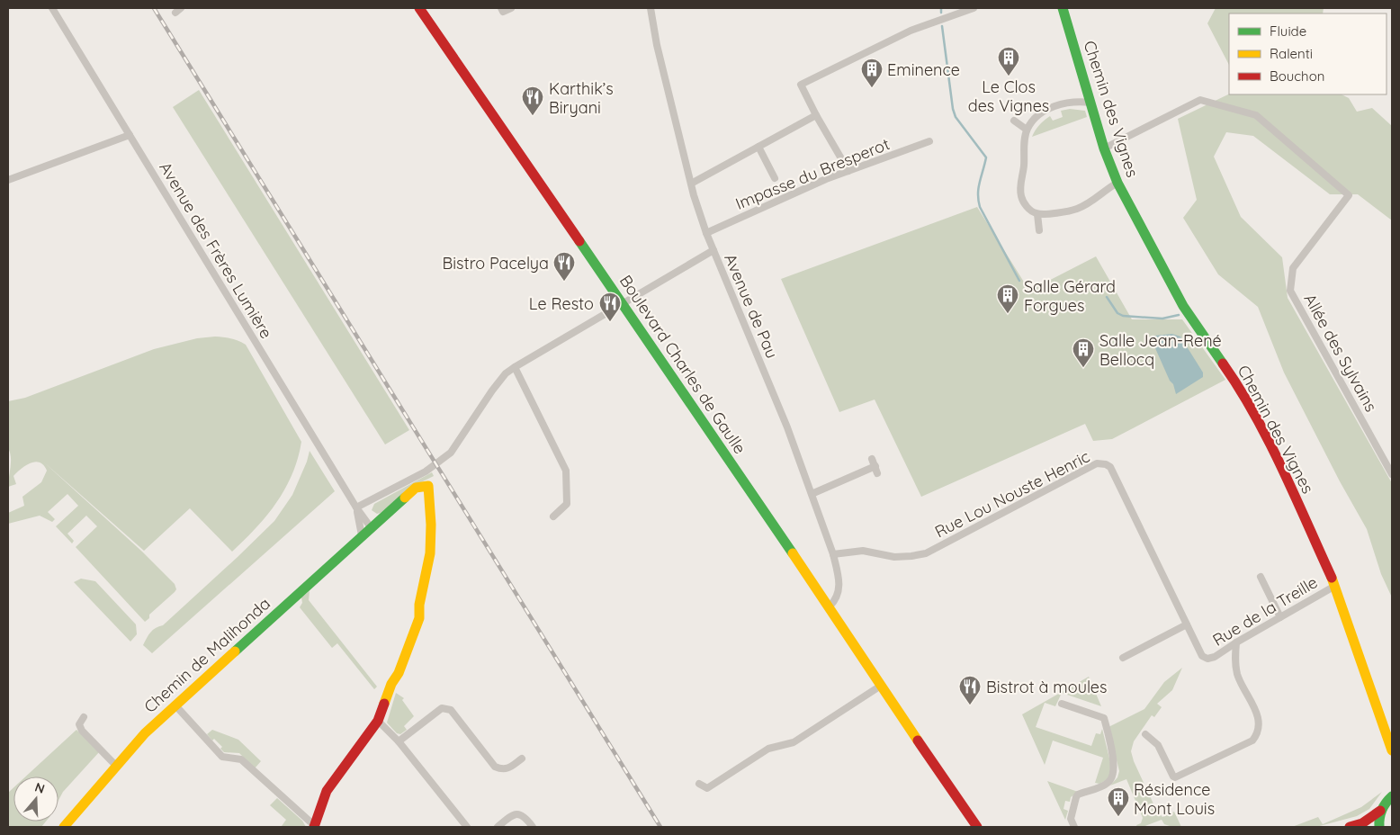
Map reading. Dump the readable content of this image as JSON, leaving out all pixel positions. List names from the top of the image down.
{
  "streets": {
    "street": [
      "Chemin des Vignes",
      "Impasse du Bresperot",
      "Avenue des Frères Lumière",
      "Avenue de Pau",
      "Allée des Sylvains",
      "Boulevard Charles de Gaulle",
      "Rue Lou Nouste Henric",
      "Rue de la Treille",
      "Chemin de Malihonda"
    ]
  },
  "crossings": [
    ["Chemin des Vignes", "Allée des Sylvains"],
    ["Chemin des Vignes", "Rue de la Treille"],
    ["Impasse du Bresperot", "Avenue de Pau"],
    ["Avenue de Pau", "Boulevard Charles de Gaulle"],
    ["Avenue de Pau", "Rue Lou Nouste Henric"],
    ["Rue Lou Nouste Henric", "Rue de la Treille"]
  ],
  "places": {
    "building": [
      "Le Clos des Vignes",
      "Eminence",
      "Salle Gérard Forgues",
      "Salle Jean-René Bellocq",
      "Résidence Mont Louis"
    ],
    "restaurant": [
      "Karthik’s Biryani",
      "Bistro Pacelya",
      "Le Resto",
      "Bistrot à moules"
    ]
  },
  "legend": ["Fluide", "Ralenti", "Bouchon"],
  "north": "top"
}
